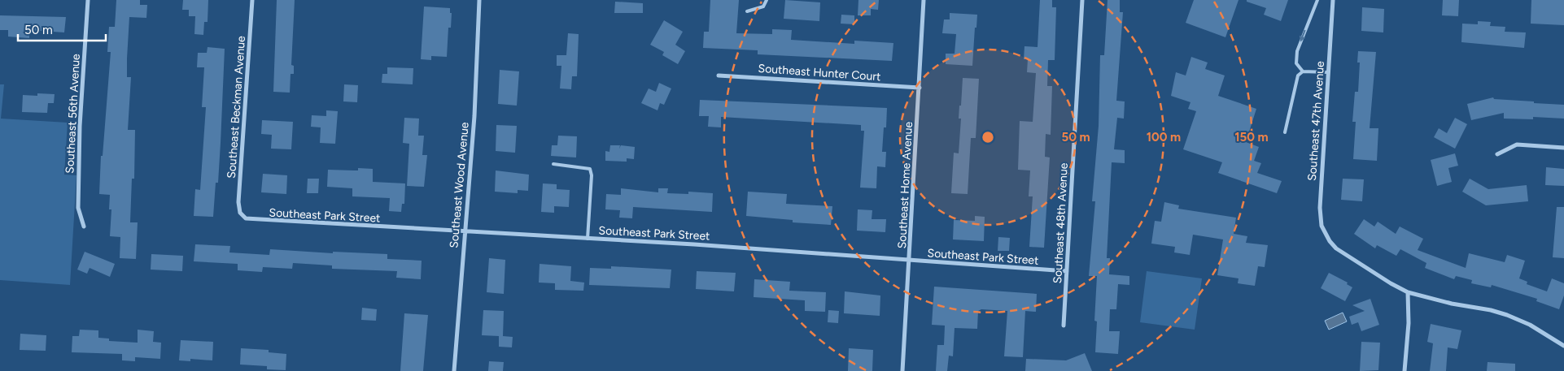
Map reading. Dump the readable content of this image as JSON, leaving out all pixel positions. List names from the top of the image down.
{
  "streets": {
    "street": [
      "Southeast Hunter Court",
      "Southeast Beckman Avenue",
      "Southeast 56th Avenue",
      "Southeast 47th Avenue",
      "Southeast Wood Avenue",
      "Southeast Home Avenue",
      "Southeast Park Street",
      "Southeast 48th Avenue"
    ]
  },
  "crossings": [
    ["Southeast Hunter Court", "Southeast Home Avenue"],
    ["Southeast Beckman Avenue", "Southeast Park Street"],
    ["Southeast Wood Avenue", "Southeast Park Street"],
    ["Southeast Home Avenue", "Southeast Park Street"],
    ["Southeast Park Street", "Southeast 48th Avenue"]
  ],
  "scale_bar": "50 m",
  "rings": ["50 m", "100 m", "150 m"]
}
